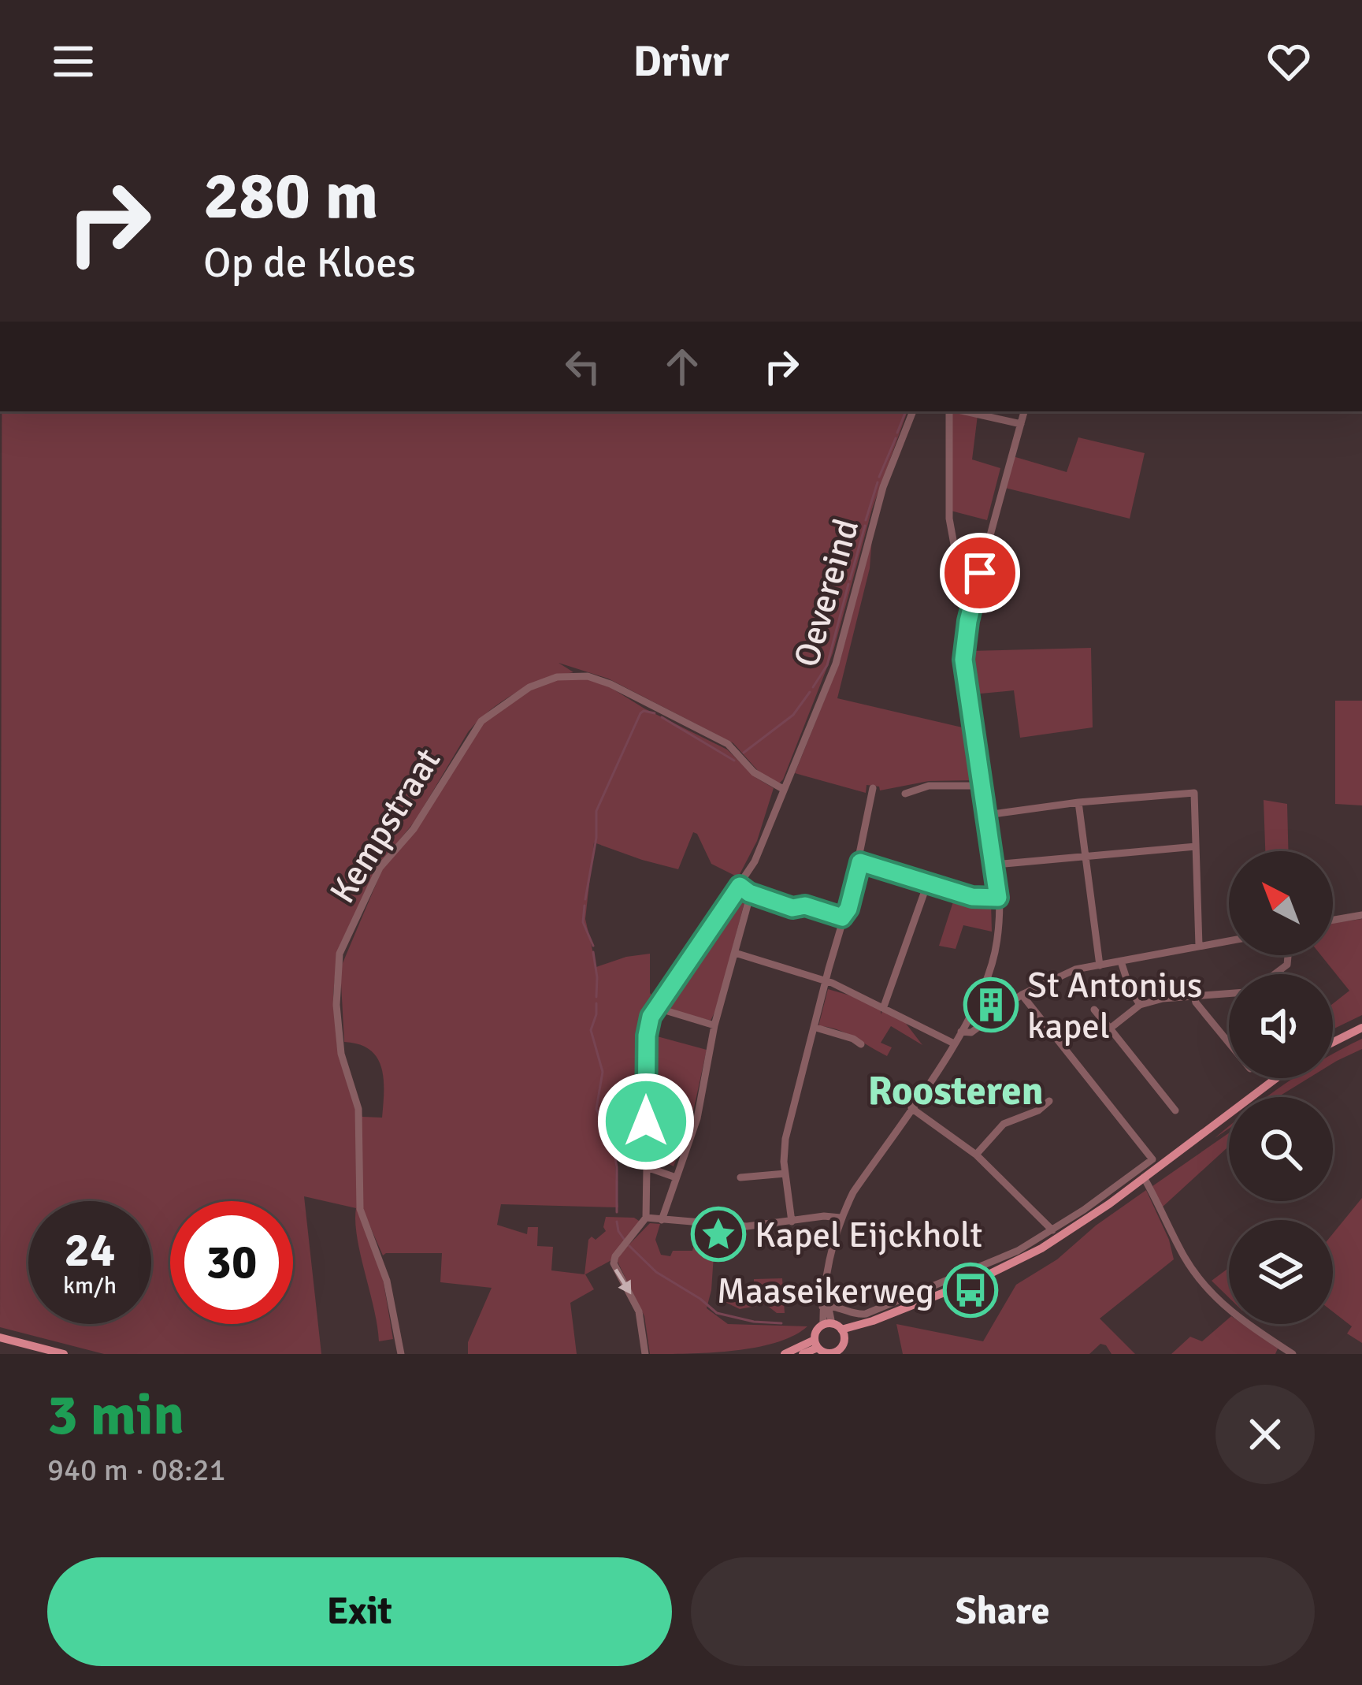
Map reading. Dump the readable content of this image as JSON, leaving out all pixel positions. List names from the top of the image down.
{
  "streets": {
    "street": ["Oevereind", "Kempstraat"]
  },
  "crossings": [
    ["Oevereind", "Kempstraat"]
  ],
  "districts": ["Roosteren"],
  "places": {
    "building": ["St Antonius kapel"],
    "place": ["Kapel Eijckholt"],
    "bus stop": ["Maaseikerweg"]
  },
  "north": "top left",
  "page": {
    "header": "Drivr",
    "turn": ["280 m", "Op de Kloes"],
    "speed": "24 km/h",
    "limit": "30",
    "heading": ["3 min", "940 m · 08:21"],
    "buttons": ["Exit", "Share"]
  }
}
